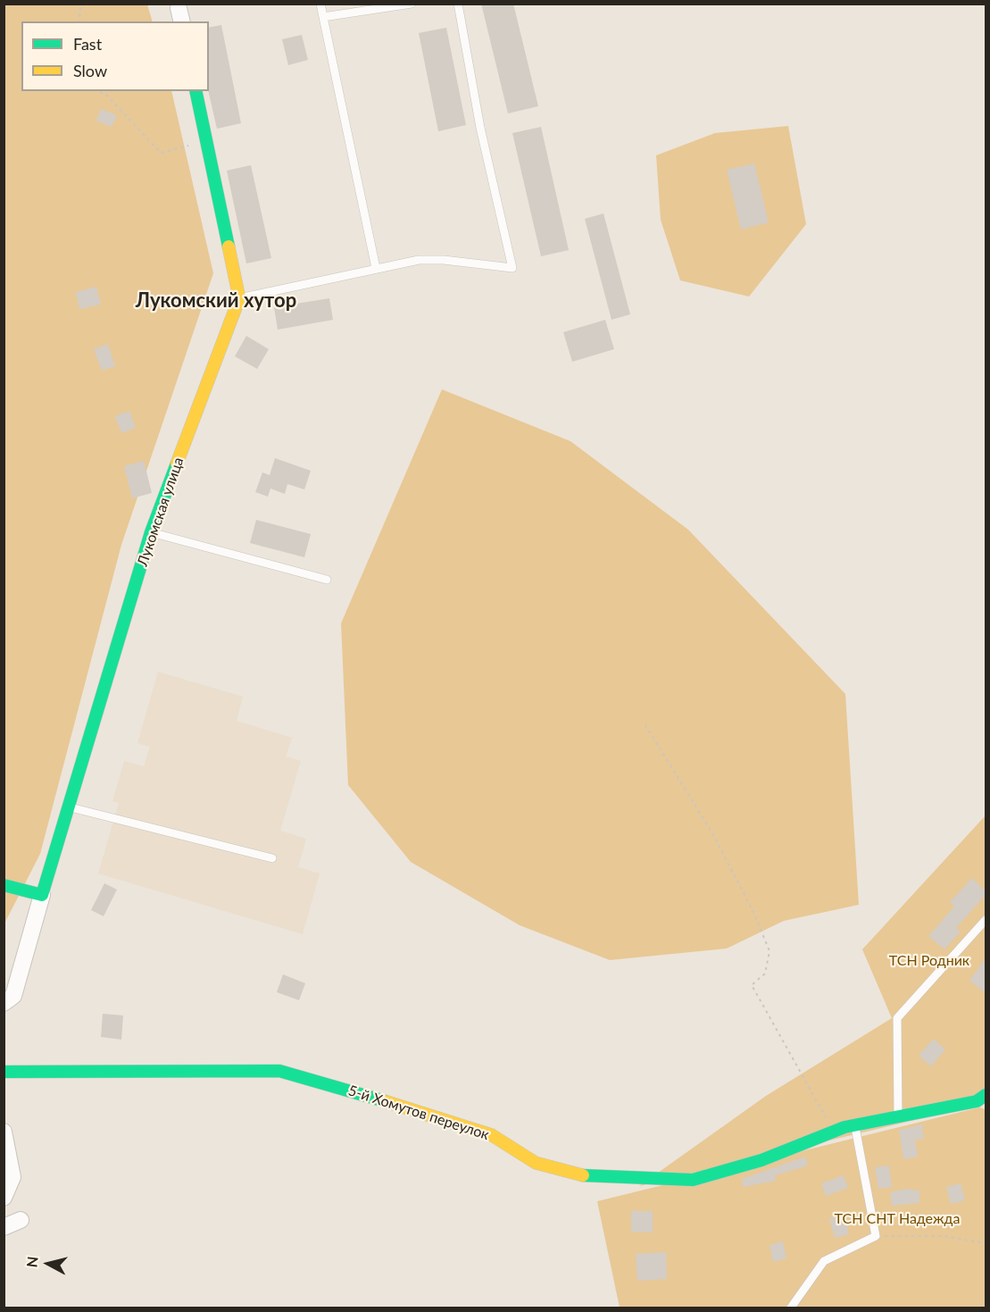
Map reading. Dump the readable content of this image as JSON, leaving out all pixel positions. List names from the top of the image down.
{
  "streets": {
    "street": ["Лукомская улица", "5-й Хомутов переулок"]
  },
  "districts": ["Лукомский хутор"],
  "parks": ["ТСН Родник", "ТСН СНТ Надежда"],
  "legend": ["Fast", "Slow"],
  "north": "left"
}
